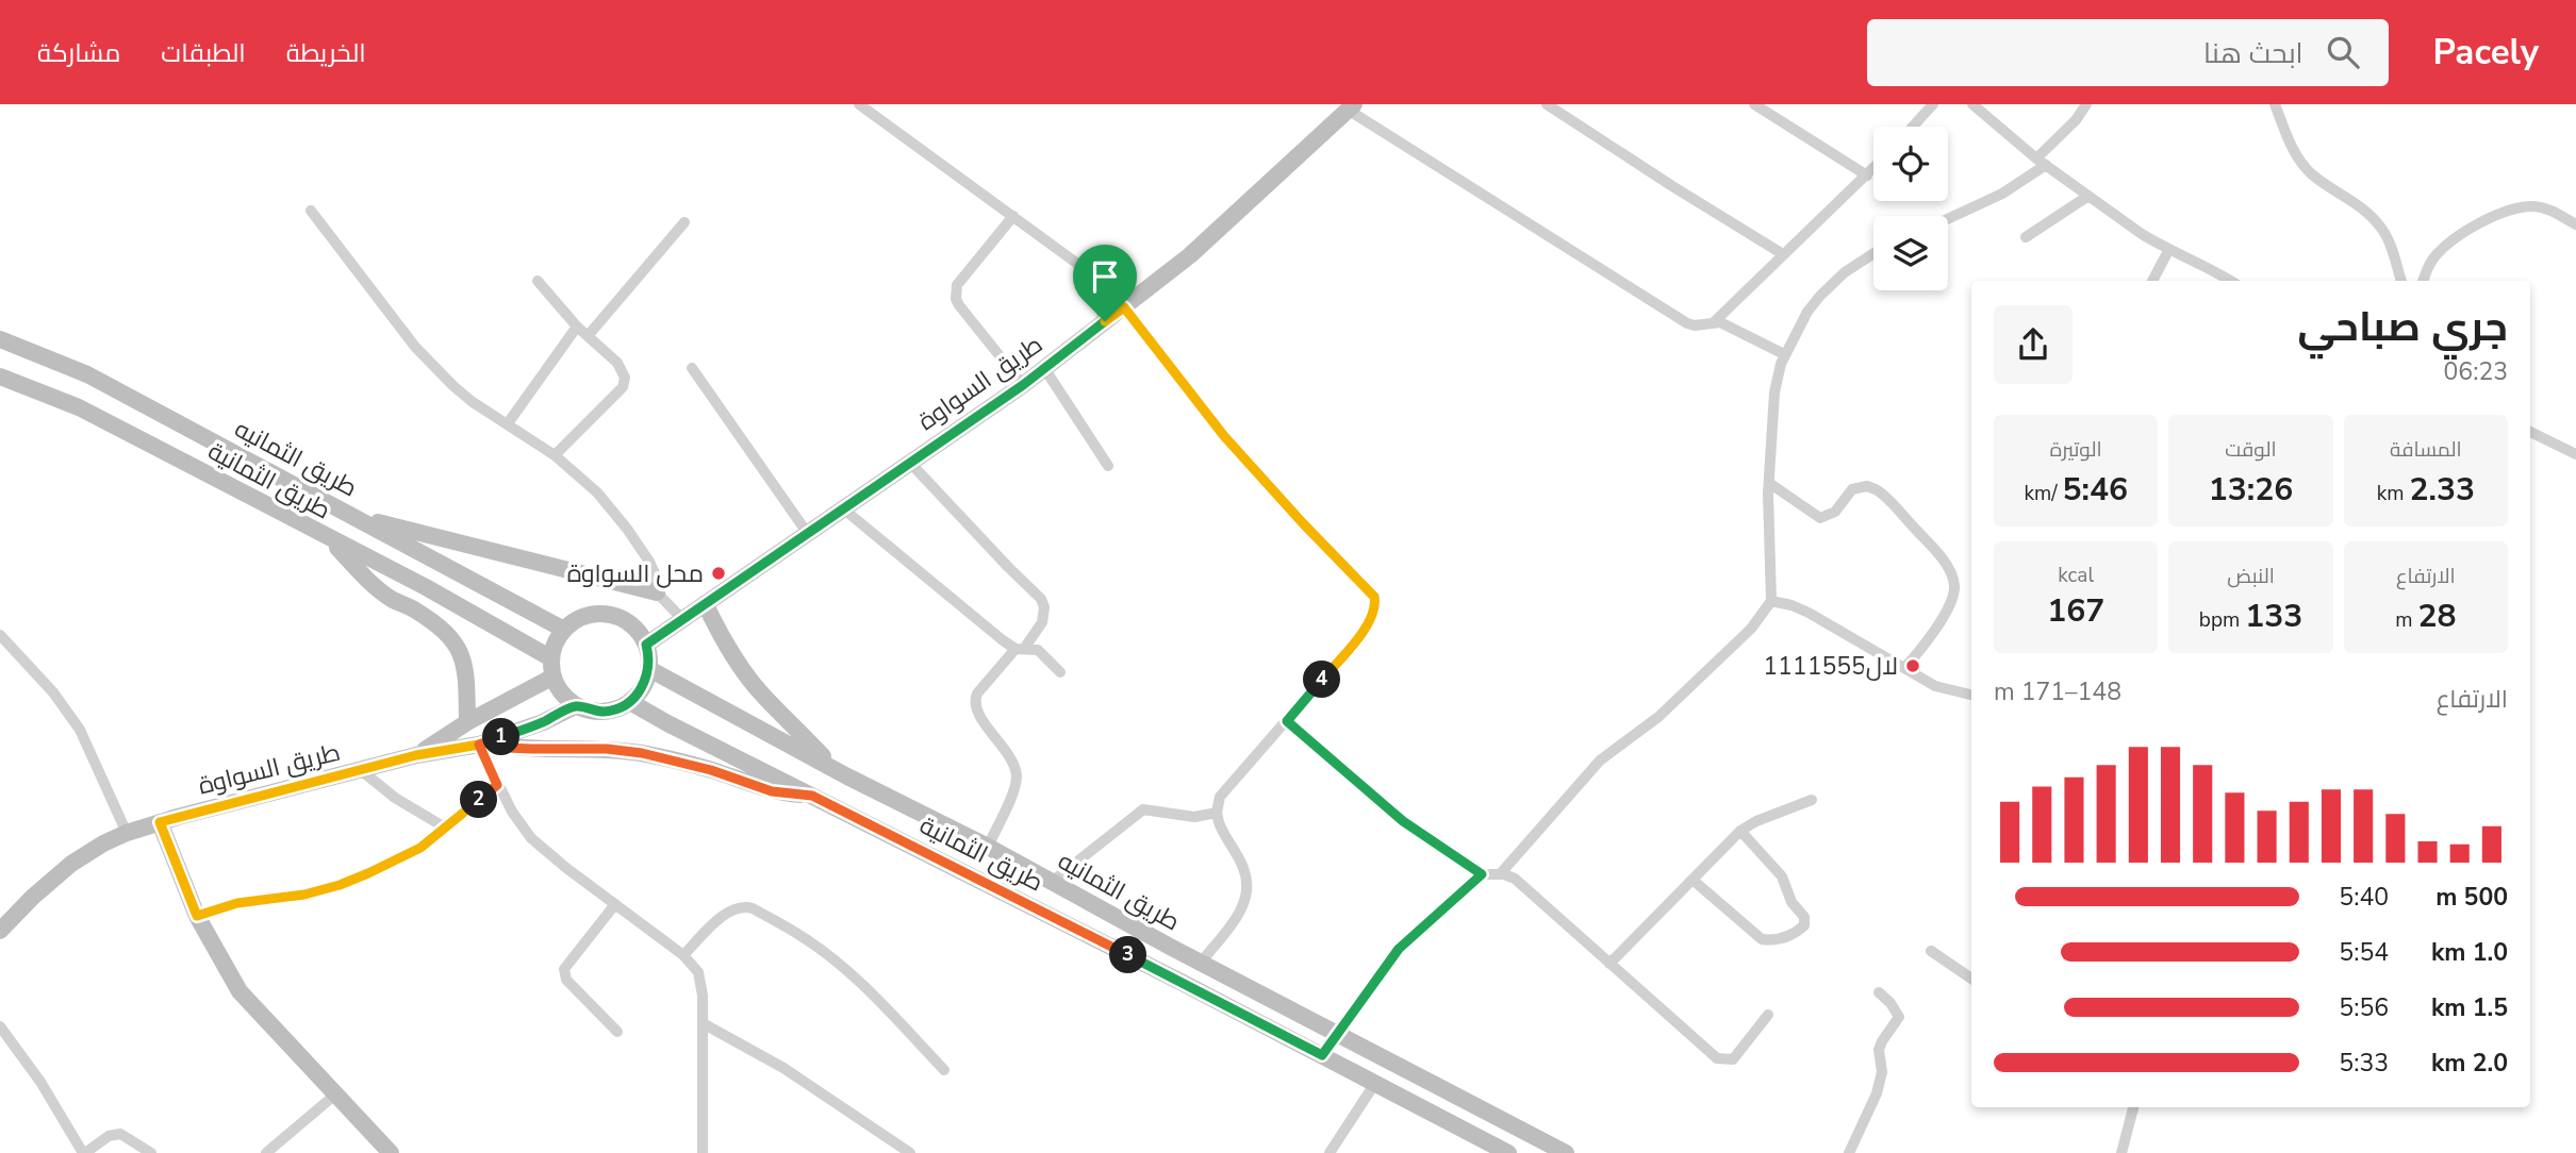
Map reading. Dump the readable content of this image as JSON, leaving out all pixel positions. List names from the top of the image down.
{
  "streets": {
    "street": ["طريق السواوة", "طريق الثمانيه", "طريق الثمانية"]
  },
  "crossings": [
    ["طريق السواوة", "طريق الثمانيه"],
    ["طريق السواوة", "طريق الثمانية"],
    ["طريق الثمانيه", "طريق الثمانية"]
  ],
  "places": ["محل السواوة", "1111555لال"],
  "page": {
    "header": "Pacely",
    "search": "ابحث هنا",
    "nav": ["الخريطة", "الطبقات", "مشاركة"],
    "heading": ["جري صباحي", "06:23"],
    "stats": [
      ["المسافة", "2.33 km"],
      ["الوقت", "13:26"],
      ["الوتيرة", "5:46 /km"],
      ["الارتفاع", "28 m"],
      ["النبض", "133 bpm"],
      ["kcal", "167"]
    ],
    "pins": [
      "4",
      "1",
      "2",
      "3"
    ],
    "chart": ["الارتفاع", "148–171 m"],
    "list": [
      {
        "name": "500 m",
        "note": "5:40"
      },
      {
        "name": "1.0 km",
        "note": "5:54"
      },
      {
        "name": "1.5 km",
        "note": "5:56"
      },
      {
        "name": "2.0 km",
        "note": "5:33"
      }
    ]
  }
}
